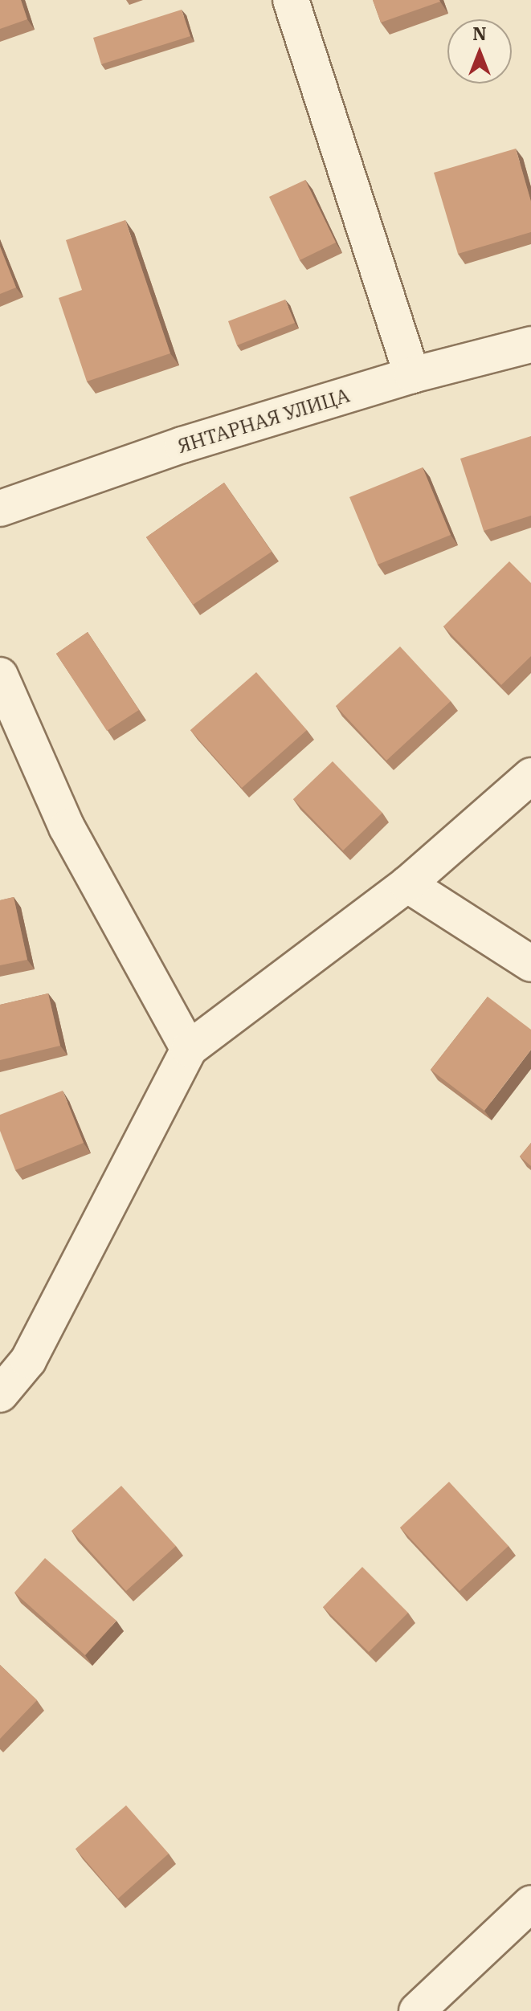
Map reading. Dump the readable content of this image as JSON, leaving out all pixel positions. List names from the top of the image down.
{
  "streets": {
    "street": ["ЯНТАРНАЯ УЛИЦА"]
  },
  "north": "top"
}
